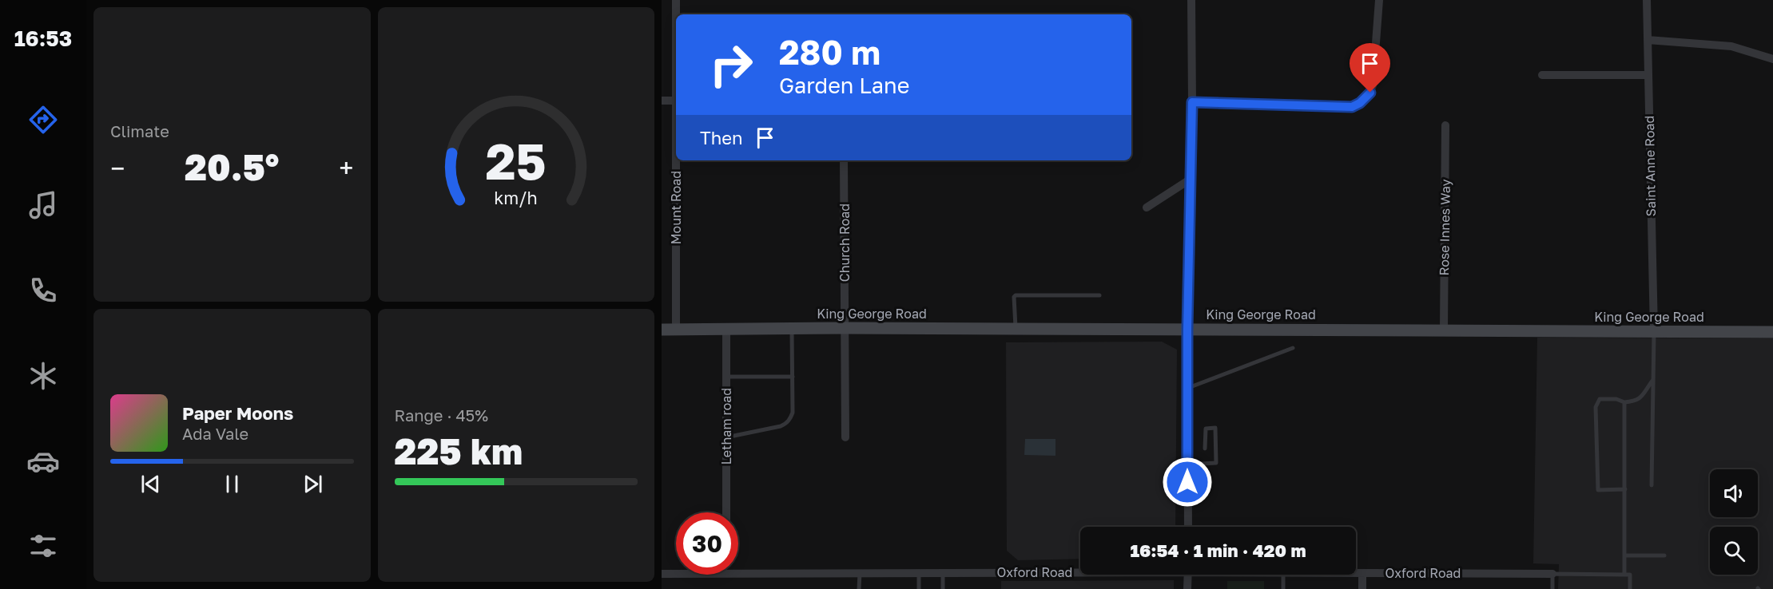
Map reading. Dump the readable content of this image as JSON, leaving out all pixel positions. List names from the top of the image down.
{
  "streets": {
    "main road": ["King George Road"],
    "street": [
      "Saint Anne Road",
      "Mount Road",
      "Rose Innes Way",
      "Church Road",
      "Letham road",
      "Oxford Road"
    ]
  },
  "crossings": [
    ["Saint Anne Road", "King George Road"],
    ["Mount Road", "King George Road"],
    ["Rose Innes Way", "King George Road"],
    ["Church Road", "King George Road"],
    ["King George Road", "Letham road"]
  ],
  "page": {
    "tabs": "16:53",
    "tile": [
      "Climate",
      ["Range · 45%", "225 km"]
    ],
    "turn": ["280 m", "Garden Lane"],
    "then": "Then",
    "heat": ["−", "20.5°", "+"],
    "song": ["Paper Moons", "Ada Vale"],
    "limit": "30",
    "trip": "16:54 · 1 min · 420 m",
    "gauge": ["25", "km/h"]
  }
}
